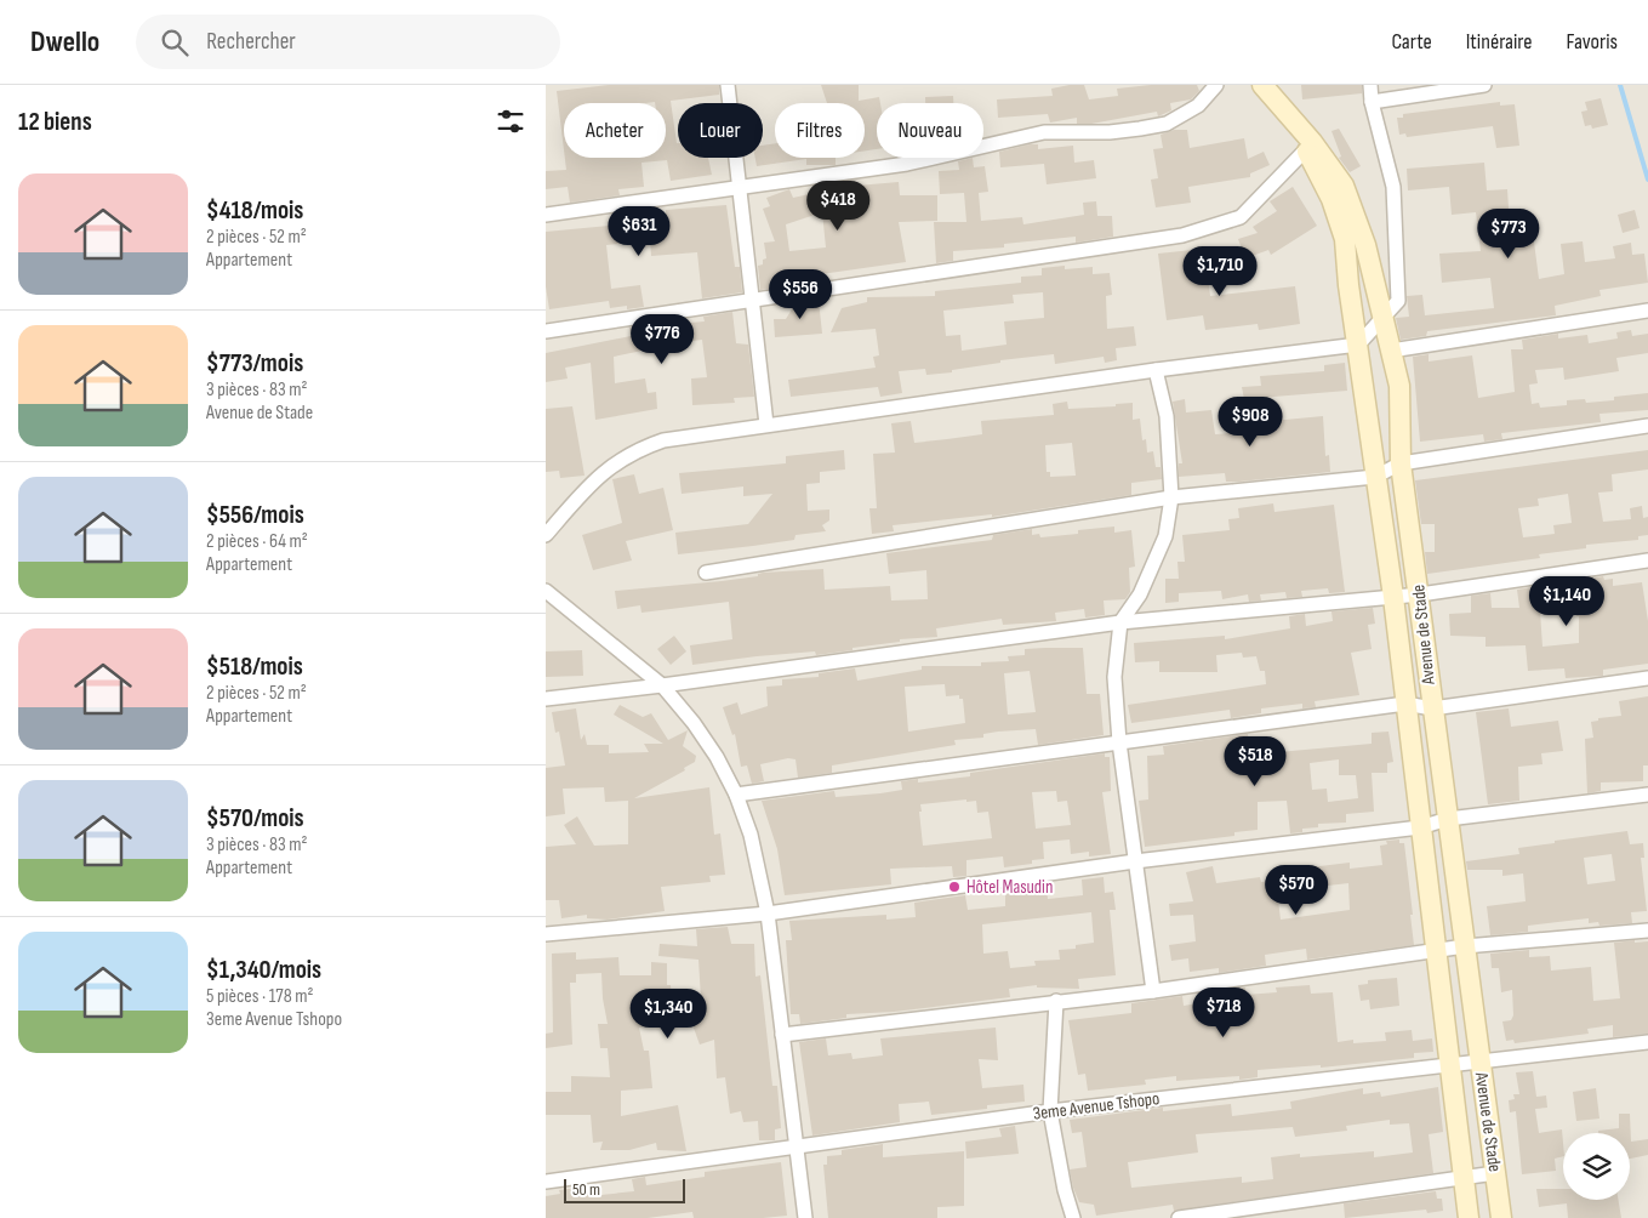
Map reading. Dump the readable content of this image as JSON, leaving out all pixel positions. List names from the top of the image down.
{
  "streets": {
    "street": ["Avenue de Stade", "3eme Avenue Tshopo"]
  },
  "crossings": [
    ["Avenue de Stade", "3eme Avenue Tshopo"]
  ],
  "places": ["Hôtel Masudin"],
  "scale_bar": "50 m",
  "page": {
    "header": "Dwello",
    "search": "Rechercher",
    "nav": ["Carte", "Itinéraire", "Favoris"],
    "heading": "12 biens",
    "chip": [
      "Acheter",
      "Louer",
      "Filtres",
      "Nouveau"
    ],
    "list": [
      {
        "name": "$418/mois",
        "note": "2 pièces · 52 m² · Appartement"
      },
      {
        "name": "$773/mois",
        "note": "3 pièces · 83 m² · Avenue de Stade"
      },
      {
        "name": "$556/mois",
        "note": "2 pièces · 64 m² · Appartement"
      },
      {
        "name": "$518/mois",
        "note": "2 pièces · 52 m² · Appartement"
      },
      {
        "name": "$570/mois",
        "note": "3 pièces · 83 m² · Appartement"
      },
      {
        "name": "$1,340/mois",
        "note": "5 pièces · 178 m² · 3eme Avenue Tshopo"
      }
    ],
    "price": [
      "$418",
      "$631",
      "$773",
      "$1,710",
      "$556",
      "$776",
      "$908",
      "$1,140",
      "$518",
      "$570",
      "$718",
      "$1,340"
    ],
    "scale": "50 m"
  }
}
